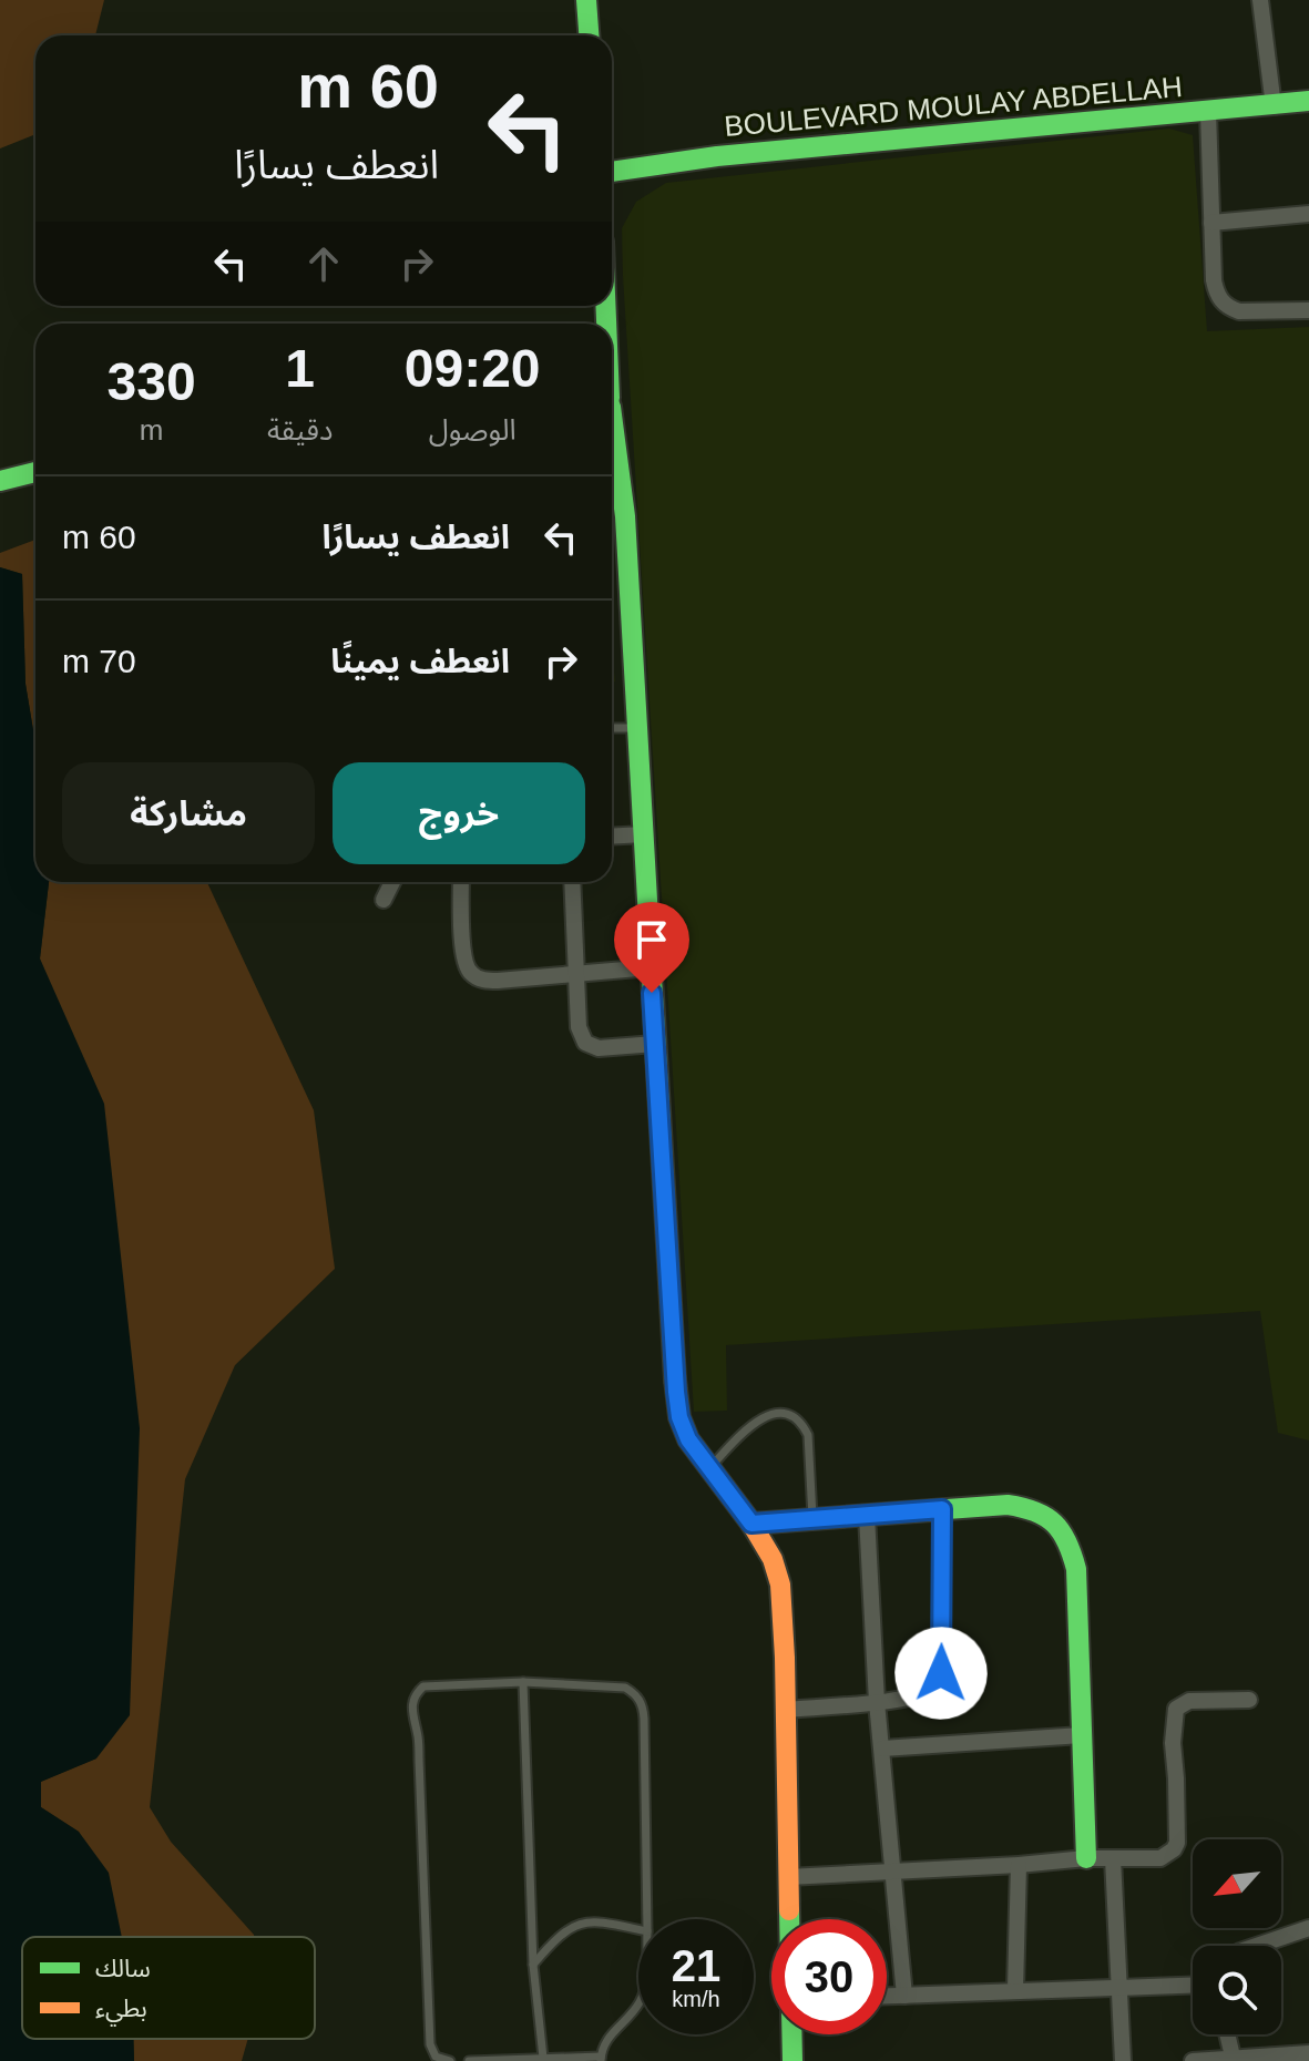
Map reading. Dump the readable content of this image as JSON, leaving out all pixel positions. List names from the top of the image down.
{
  "streets": {
    "main road": ["BOULEVARD MOULAY ABDELLAH"]
  },
  "legend": ["سالك", "بطيء"],
  "north": "bottom left",
  "page": {
    "turn": ["60 m", "انعطف يسارًا"],
    "eta": [
      "09:20",
      "الوصول",
      "1",
      "دقيقة",
      "330",
      "m"
    ],
    "list": [
      {
        "name": "انعطف يسارًا",
        "value": "60 m"
      },
      {
        "name": "انعطف يمينًا",
        "value": "70 m"
      }
    ],
    "buttons": ["خروج", "مشاركة"],
    "speed": "21 km/h",
    "limit": "30"
  }
}
